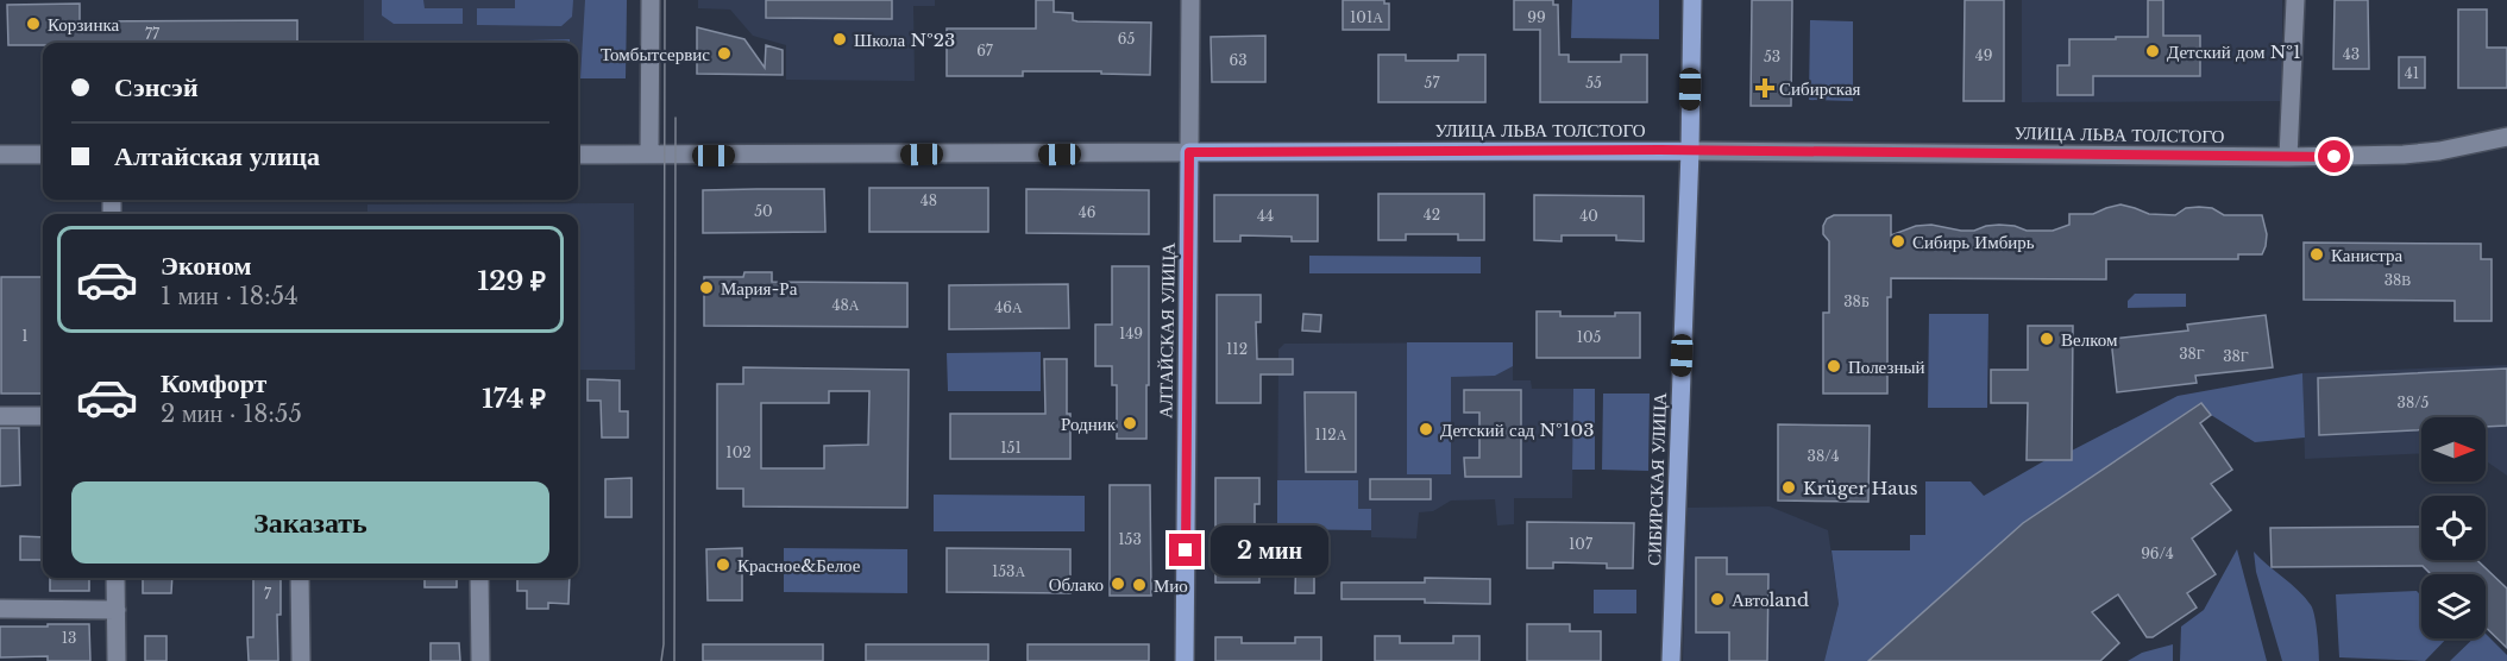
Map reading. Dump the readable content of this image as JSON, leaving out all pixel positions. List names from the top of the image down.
{
  "streets": {
    "main road": ["УЛИЦА ЛЬВА ТОЛСТОГО", "АЛТАЙСКАЯ УЛИЦА", "СИБИРСКАЯ УЛИЦА"]
  },
  "crossings": [
    ["УЛИЦА ЛЬВА ТОЛСТОГО", "АЛТАЙСКАЯ УЛИЦА"],
    ["УЛИЦА ЛЬВА ТОЛСТОГО", "СИБИРСКАЯ УЛИЦА"]
  ],
  "places": {
    "other": [
      "Корзинка",
      "Школа №23",
      "Детский дом №1",
      "Томбытсервис",
      "Сибирь Имбирь",
      "Канистра",
      "Мария-Ра",
      "Велком",
      "Полезный",
      "Родник",
      "Детский сад №103",
      "Krüger Haus",
      "Красное&Белое",
      "Облако",
      "Мио",
      "Автоland"
    ],
    "health": ["Сибирская"]
  },
  "house_numbers": [
    "101А",
    "99",
    "77",
    "65",
    "67",
    "43",
    "49",
    "53",
    "63",
    "41",
    "57",
    "55",
    "48",
    "50",
    "46",
    "42",
    "44",
    "40",
    "38В",
    "38Б",
    "48А",
    "46А",
    "149",
    "1",
    "105",
    "112",
    "38Г",
    "38Г",
    "38/5",
    "112А",
    "151",
    "102",
    "38/4",
    "153",
    "107",
    "96/4",
    "153А",
    "7",
    "13"
  ],
  "north": "right",
  "page": {
    "banner": ["Сэнсэй", "Алтайская улица"],
    "list": [
      {
        "name": "Эконом",
        "note": "1 мин · 18:54",
        "value": "129 ₽"
      },
      {
        "name": "Комфорт",
        "note": "2 мин · 18:55",
        "value": "174 ₽"
      }
    ],
    "buttons": "Заказать",
    "bubble": "2 мин"
  }
}
